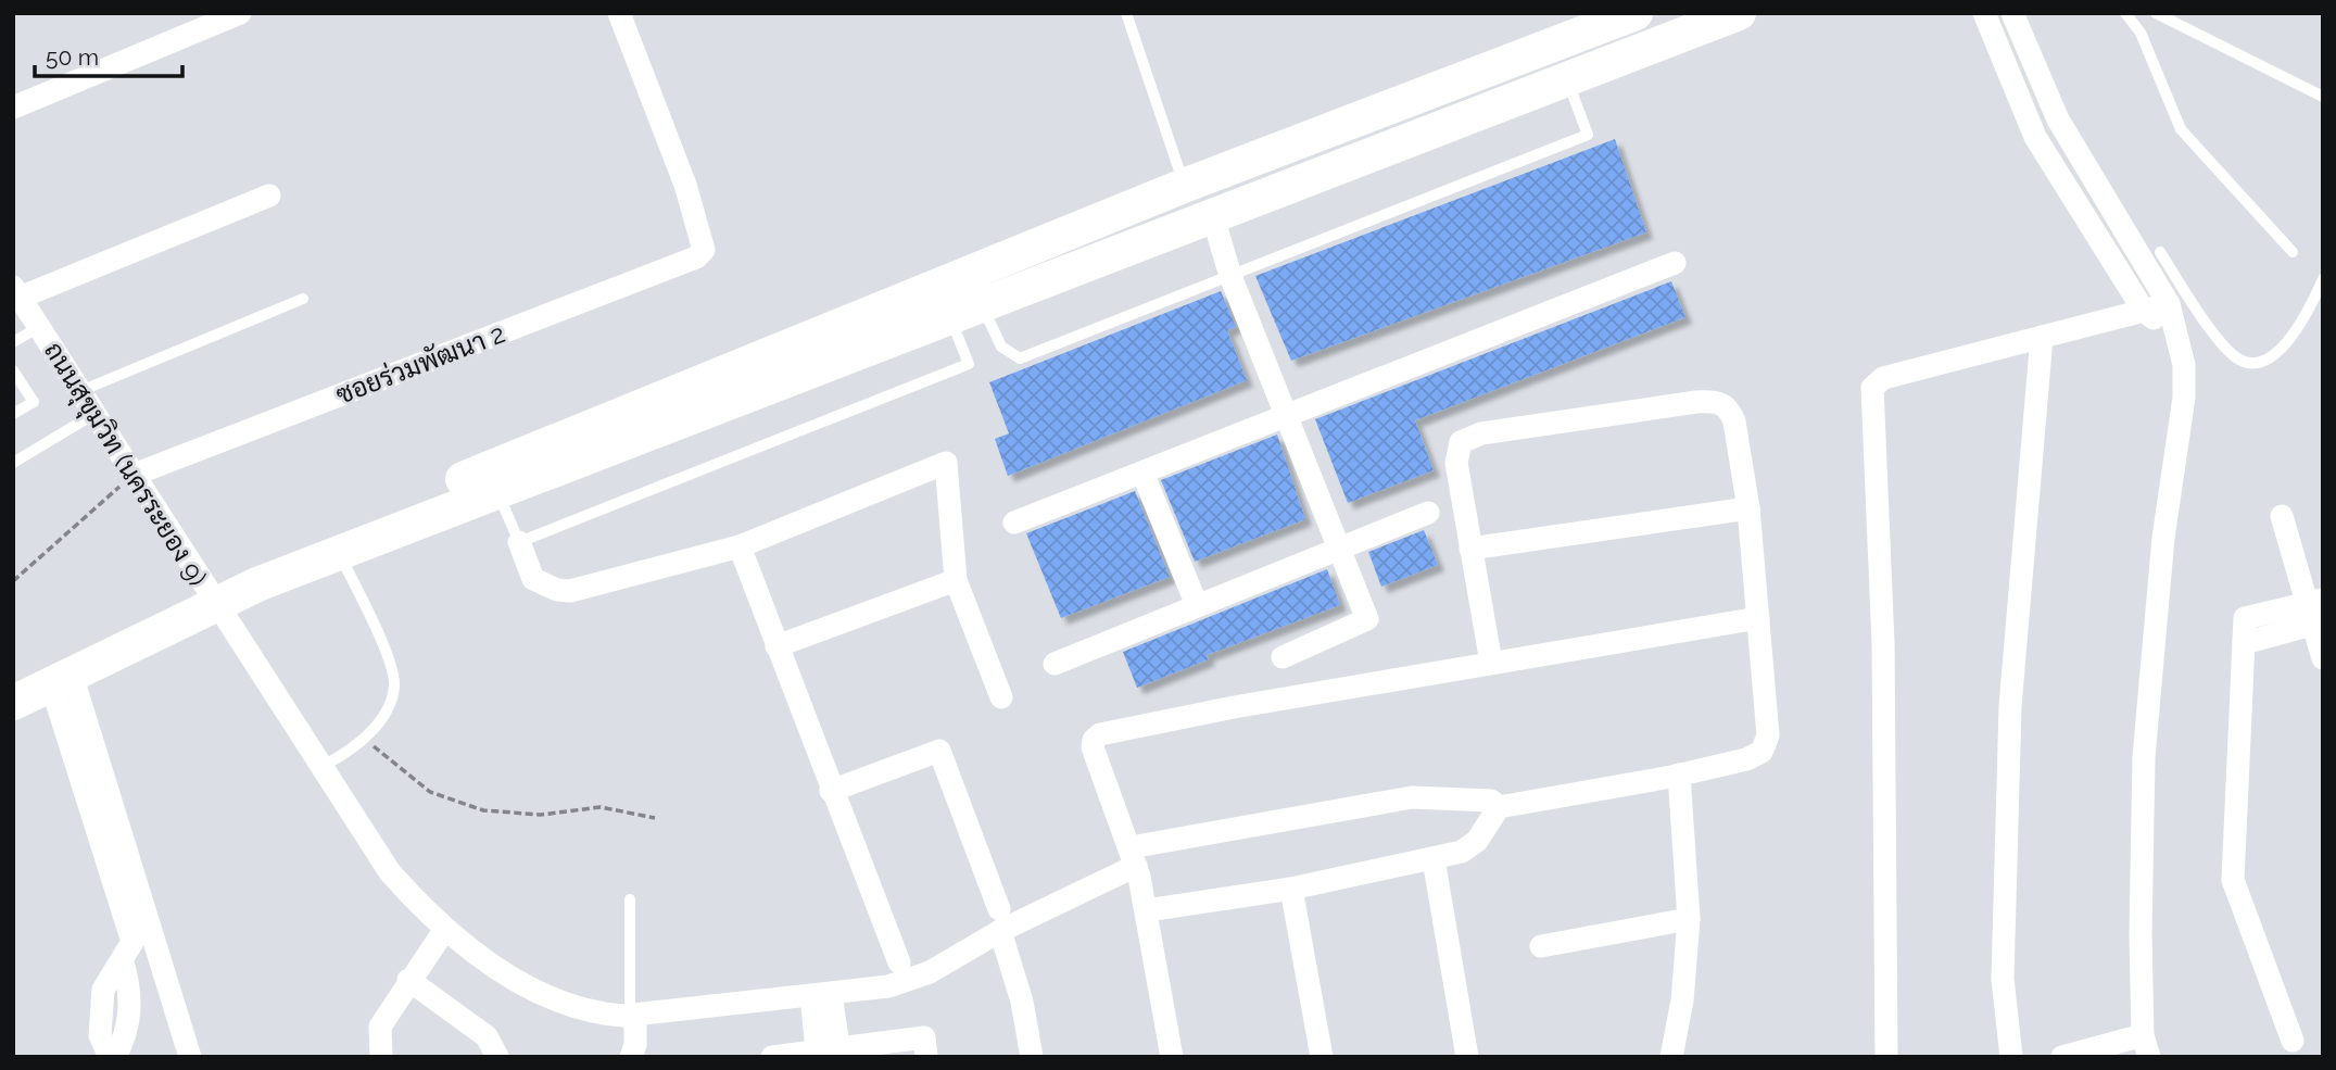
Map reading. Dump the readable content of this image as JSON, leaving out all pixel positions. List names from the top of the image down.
{
  "streets": {
    "street": ["ซอยร่วมพัฒนา 2", "ถนนสุขุมวิท (นครระยอง 9)"]
  },
  "crossings": [
    ["ซอยร่วมพัฒนา 2", "ถนนสุขุมวิท (นครระยอง 9)"]
  ],
  "scale_bar": "50 m"
}
